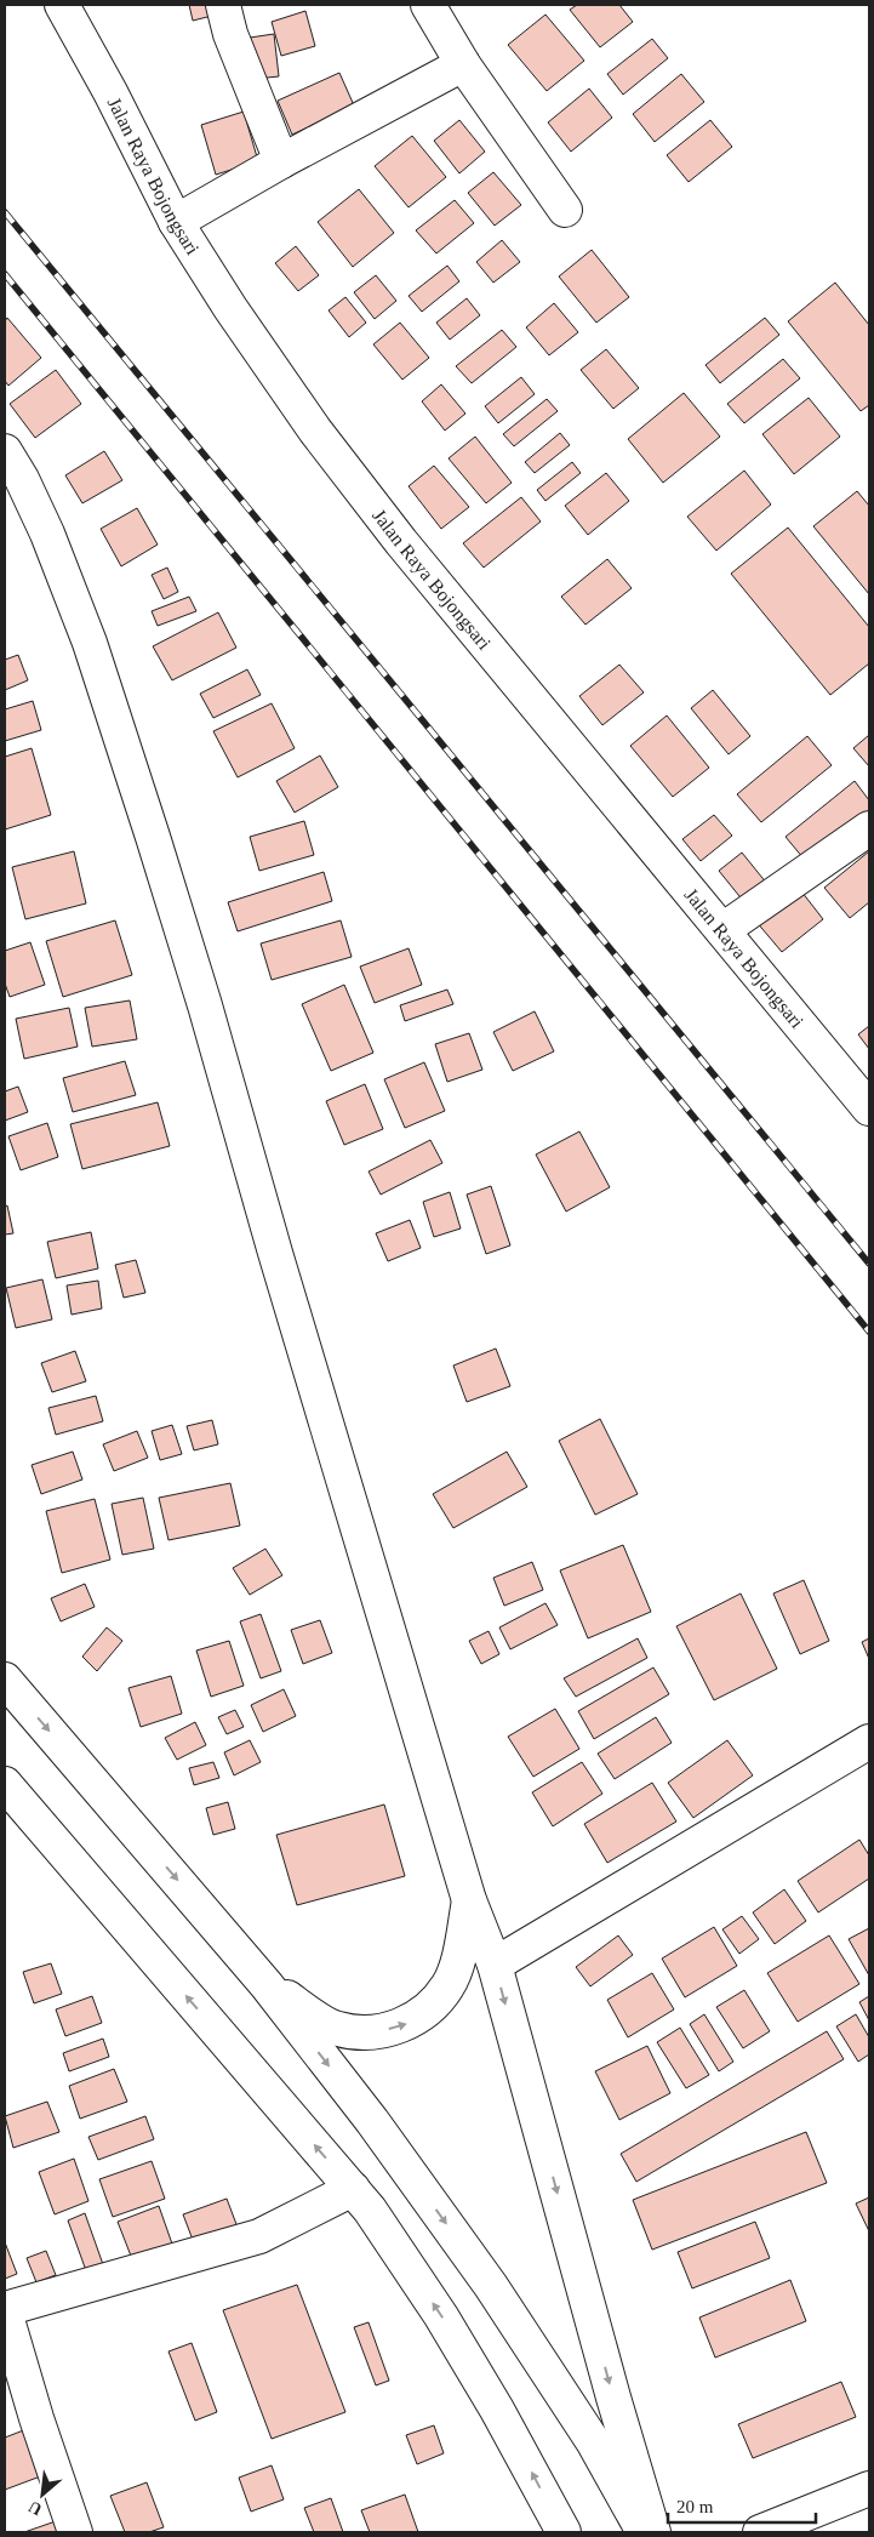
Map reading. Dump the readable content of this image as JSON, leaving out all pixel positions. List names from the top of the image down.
{
  "streets": {
    "main road": ["Jalan Raya Bojongsari"]
  },
  "scale_bar": "20 m",
  "north": "bottom left"
}
